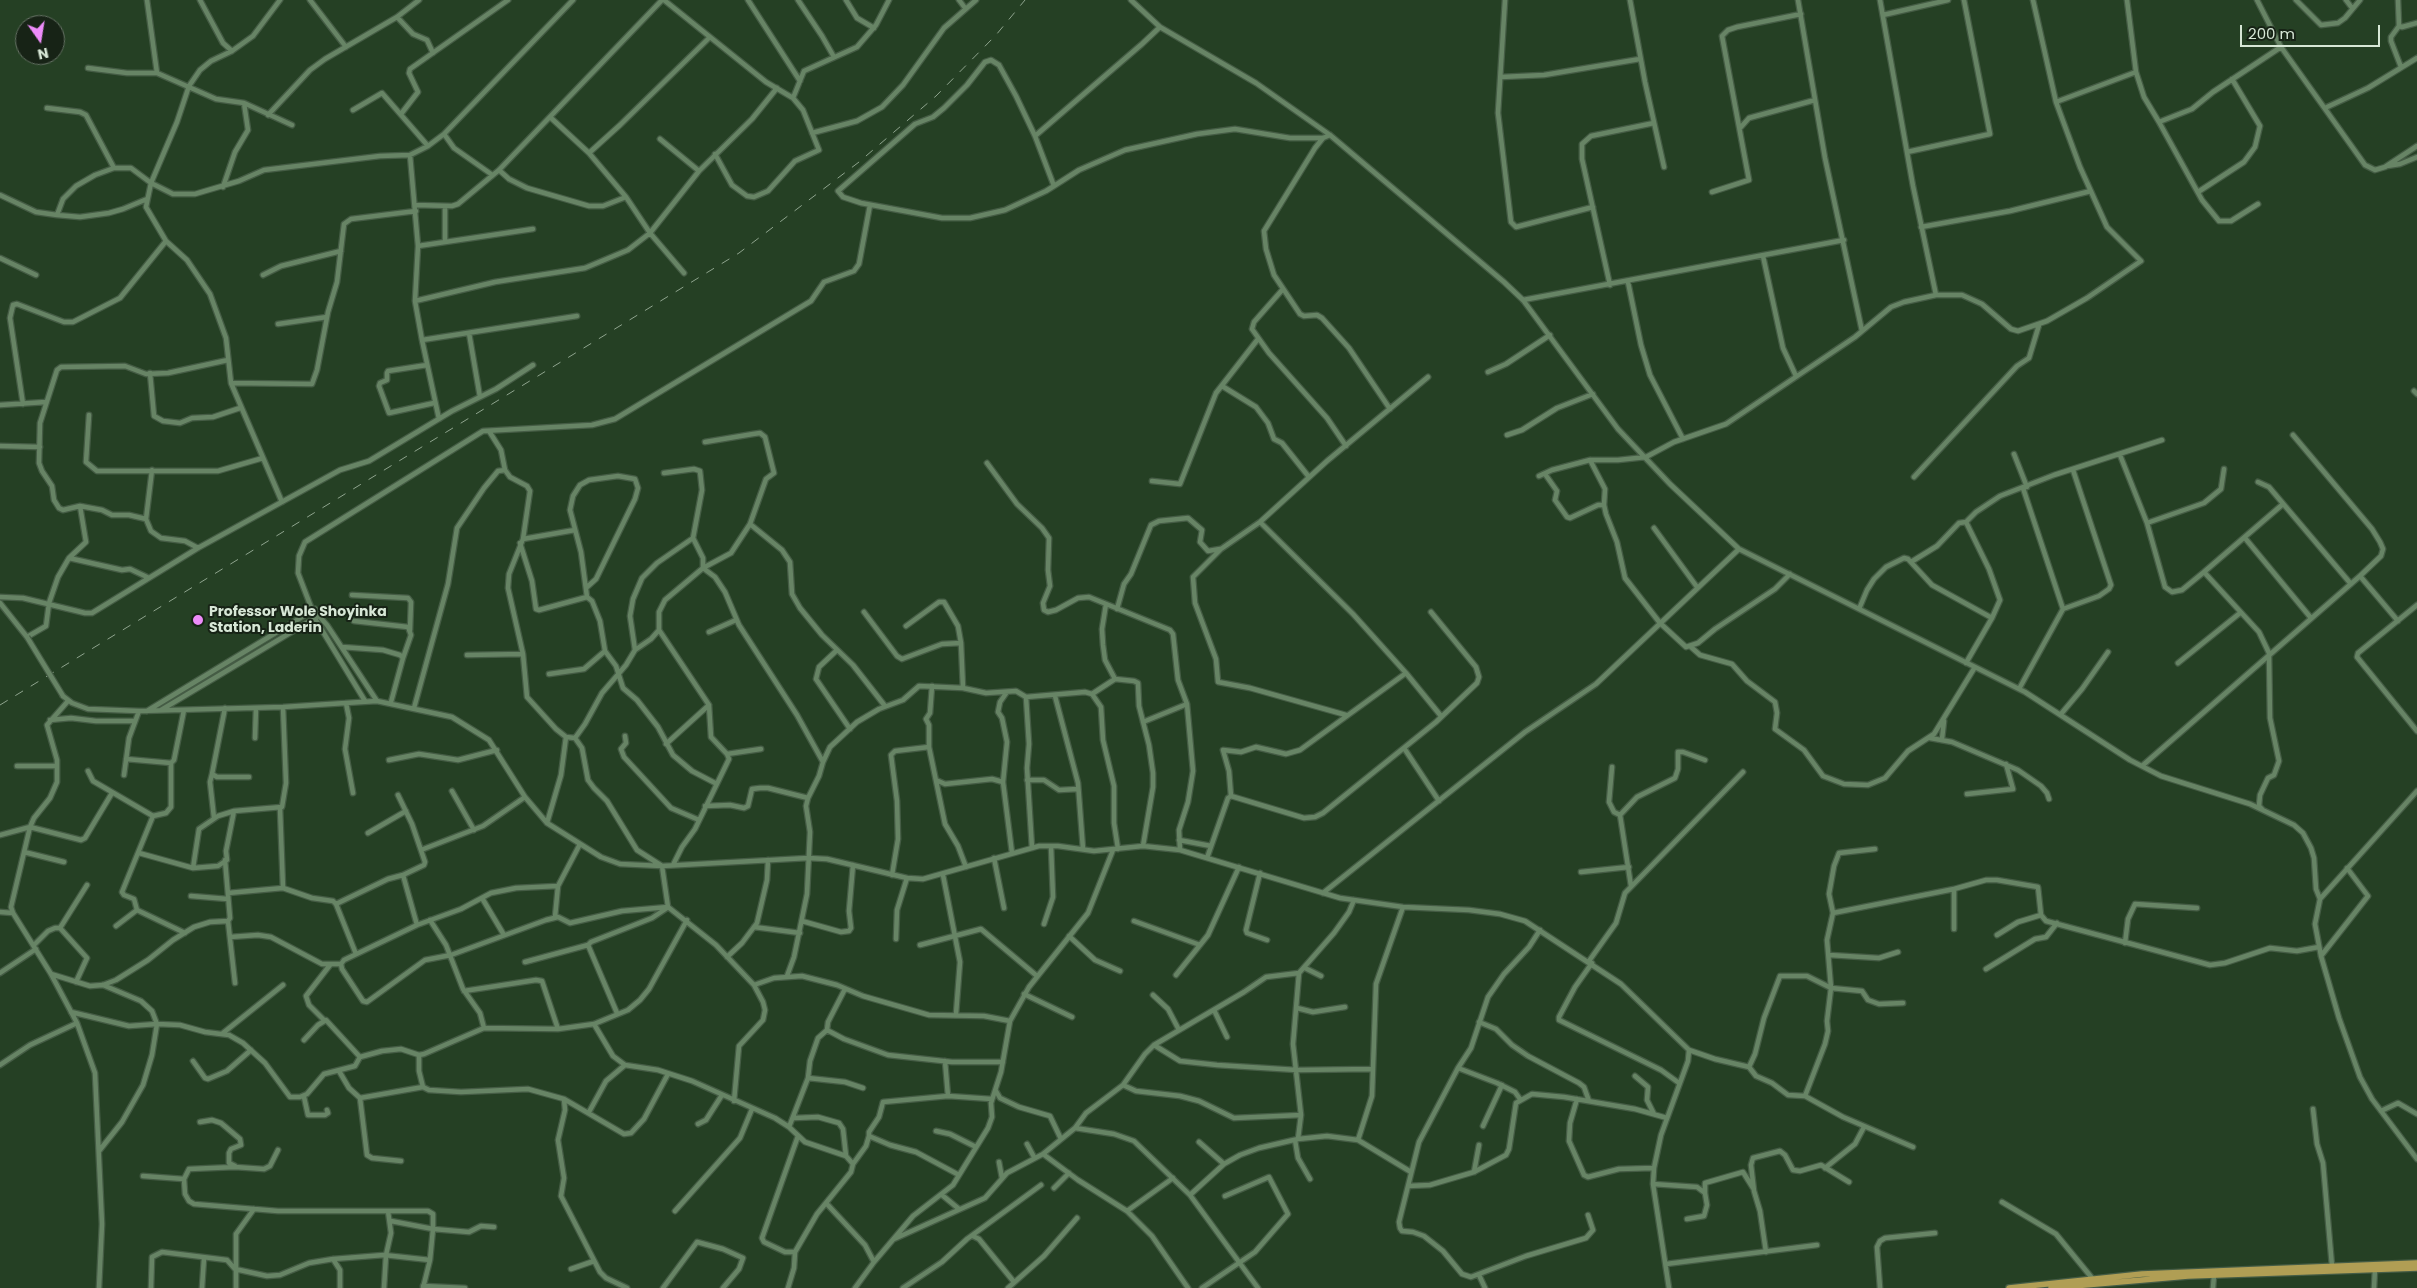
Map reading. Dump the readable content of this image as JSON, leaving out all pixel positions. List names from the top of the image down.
{
  "places": ["Professor Wole Shoyinka Station, Laderin"],
  "scale_bar": "200 m",
  "north": "bottom"
}
